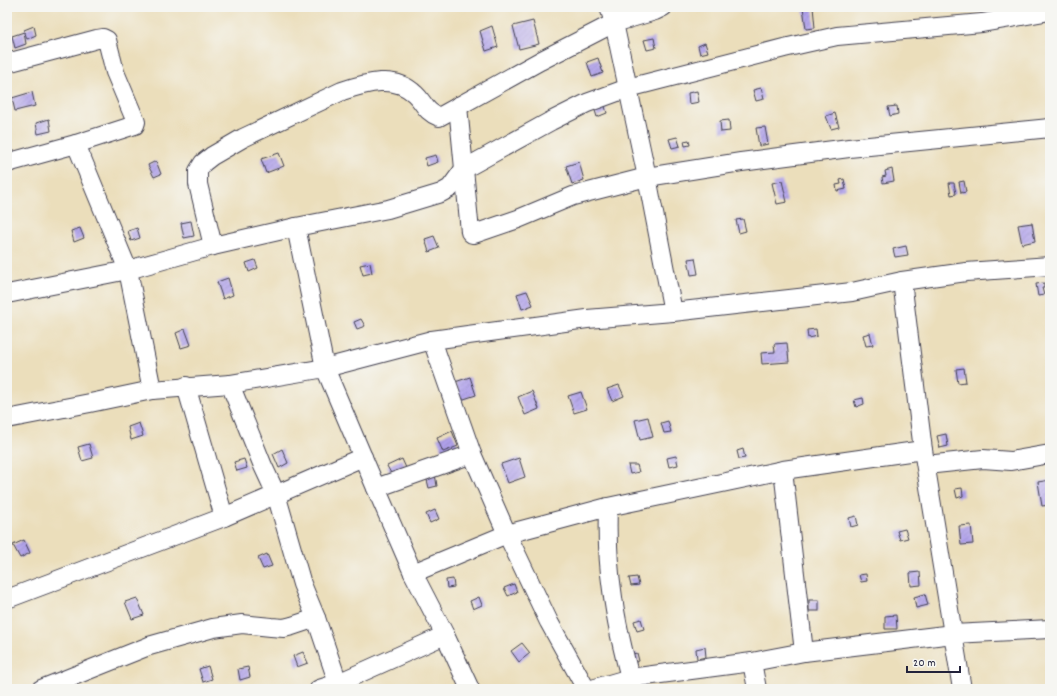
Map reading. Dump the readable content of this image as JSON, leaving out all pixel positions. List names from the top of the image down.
{
  "scale_bar": "20 m"
}
